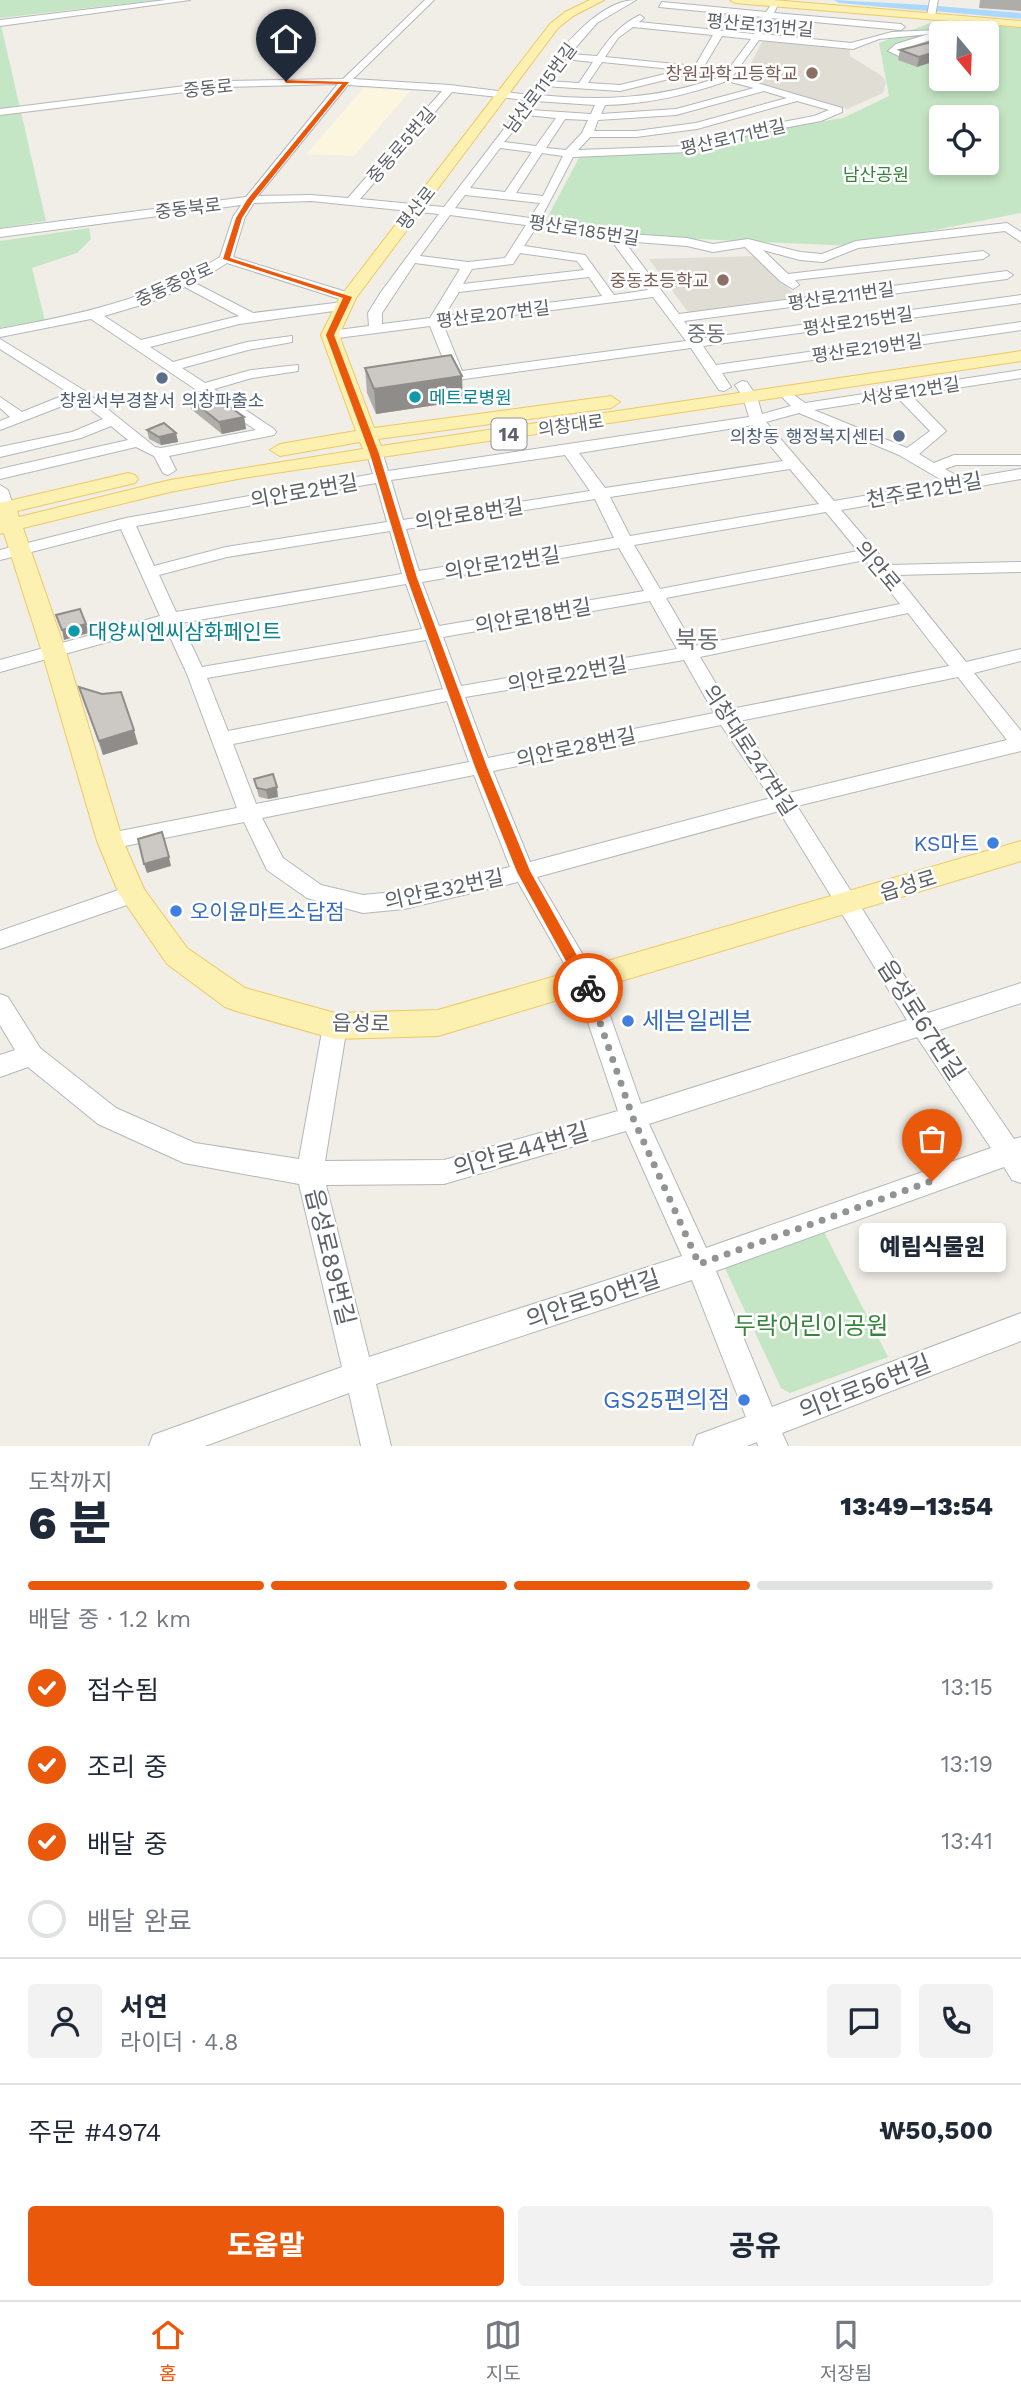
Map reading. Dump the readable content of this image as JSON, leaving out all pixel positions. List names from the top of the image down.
{
  "streets": {
    "main road": [
      "평산로",
      "의창대로",
      "14",
      "읍성로"
    ],
    "street": [
      "평산로131번길",
      "중동로",
      "남산로115번길",
      "평산로171번길",
      "중동로5번길",
      "중동북로",
      "평산로185번길",
      "중동중앙로",
      "평산로211번길",
      "평산로207번길",
      "평산로215번길",
      "평산로219번길",
      "서상로12번길",
      "천주로12번길",
      "의안로2번길",
      "의안로8번길",
      "의안로12번길",
      "의안로",
      "의안로18번길",
      "의안로22번길",
      "의안로28번길",
      "의창대로247번길",
      "의안로32번길",
      "읍성로67번길",
      "의안로44번길",
      "읍성로89번길",
      "의안로50번길",
      "의안로56번길"
    ]
  },
  "crossings": [
    ["중동로", "남산로115번길"],
    ["중동로", "중동로5번길"],
    ["중동로", "평산로"],
    ["중동로", "중동중앙로"],
    ["남산로115번길", "평산로171번길"],
    ["남산로115번길", "평산로185번길"],
    ["남산로115번길", "평산로207번길"],
    ["중동로5번길", "중동북로"],
    ["중동북로", "평산로"],
    ["중동북로", "평산로185번길"],
    ["중동북로", "중동중앙로"],
    ["평산로", "평산로185번길"],
    ["평산로", "평산로207번길"],
    ["평산로185번길", "의안로"],
    ["평산로211번길", "의안로"],
    ["평산로207번길", "평산로215번길"],
    ["평산로207번길", "의안로"],
    ["평산로215번길", "의안로"],
    ["평산로219번길", "의안로"],
    ["서상로12번길", "의창대로"],
    ["서상로12번길", "천주로12번길"],
    ["서상로12번길", "의안로2번길"],
    ["서상로12번길", "의안로"],
    ["의창대로", "의안로2번길"],
    ["의창대로", "의안로"],
    ["의창대로", "읍성로"],
    ["천주로12번길", "의안로12번길"],
    ["천주로12번길", "의안로"],
    ["의안로2번길", "의안로"],
    ["의안로2번길", "의창대로247번길"],
    ["의안로2번길", "읍성로"],
    ["의안로2번길", "의안로32번길"],
    ["의안로8번길", "의안로"],
    ["의안로8번길", "의창대로247번길"],
    ["의안로8번길", "의안로32번길"],
    ["의안로12번길", "의안로"],
    ["의안로12번길", "의창대로247번길"],
    ["의안로12번길", "읍성로"],
    ["의안로12번길", "의안로32번길"],
    ["의안로", "의안로18번길"],
    ["의안로", "의안로22번길"],
    ["의안로", "의안로28번길"],
    ["의안로", "의안로32번길"],
    ["의안로18번길", "의창대로247번길"],
    ["의안로18번길", "의안로32번길"],
    ["의안로22번길", "의창대로247번길"],
    ["의안로22번길", "의안로32번길"],
    ["의안로28번길", "의창대로247번길"],
    ["의안로28번길", "읍성로"],
    ["의안로28번길", "의안로32번길"],
    ["의창대로247번길", "읍성로"],
    ["의창대로247번길", "의안로32번길"],
    ["의창대로247번길", "읍성로67번길"],
    ["읍성로", "읍성로67번길"],
    ["읍성로", "읍성로89번길"],
    ["읍성로67번길", "의안로44번길"],
    ["읍성로67번길", "의안로50번길"],
    ["의안로44번길", "읍성로89번길"],
    ["읍성로89번길", "의안로50번길"]
  ],
  "districts": ["중동", "북동"],
  "parks": ["남산공원", "두락어린이공원"],
  "places": [
    "창원과학고등학교",
    "중동초등학교",
    "창원서부경찰서 의창파출소",
    "메트로병원",
    "의창동 행정복지센터",
    "대양씨엔씨삼화페인트",
    "KS마트",
    "오이윤마트소답점",
    "세븐일레븐",
    "예림식물원",
    "GS25편의점"
  ],
  "north": "bottom",
  "page": {
    "bubble": "예림식물원",
    "heading": ["6 분", "도착까지", "13:49–13:54"],
    "panel": [
      "서연",
      "라이더 · 4.8",
      "주문 #4974",
      "₩50,500"
    ],
    "bar": "배달 중 · 1.2 km",
    "list": [
      ["접수됨", "13:15"],
      ["조리 중", "13:19"],
      ["배달 중", "13:41"],
      "배달 완료"
    ],
    "buttons": ["도움말", "공유"],
    "tabs": ["홈", "지도", "저장됨"]
  }
}
